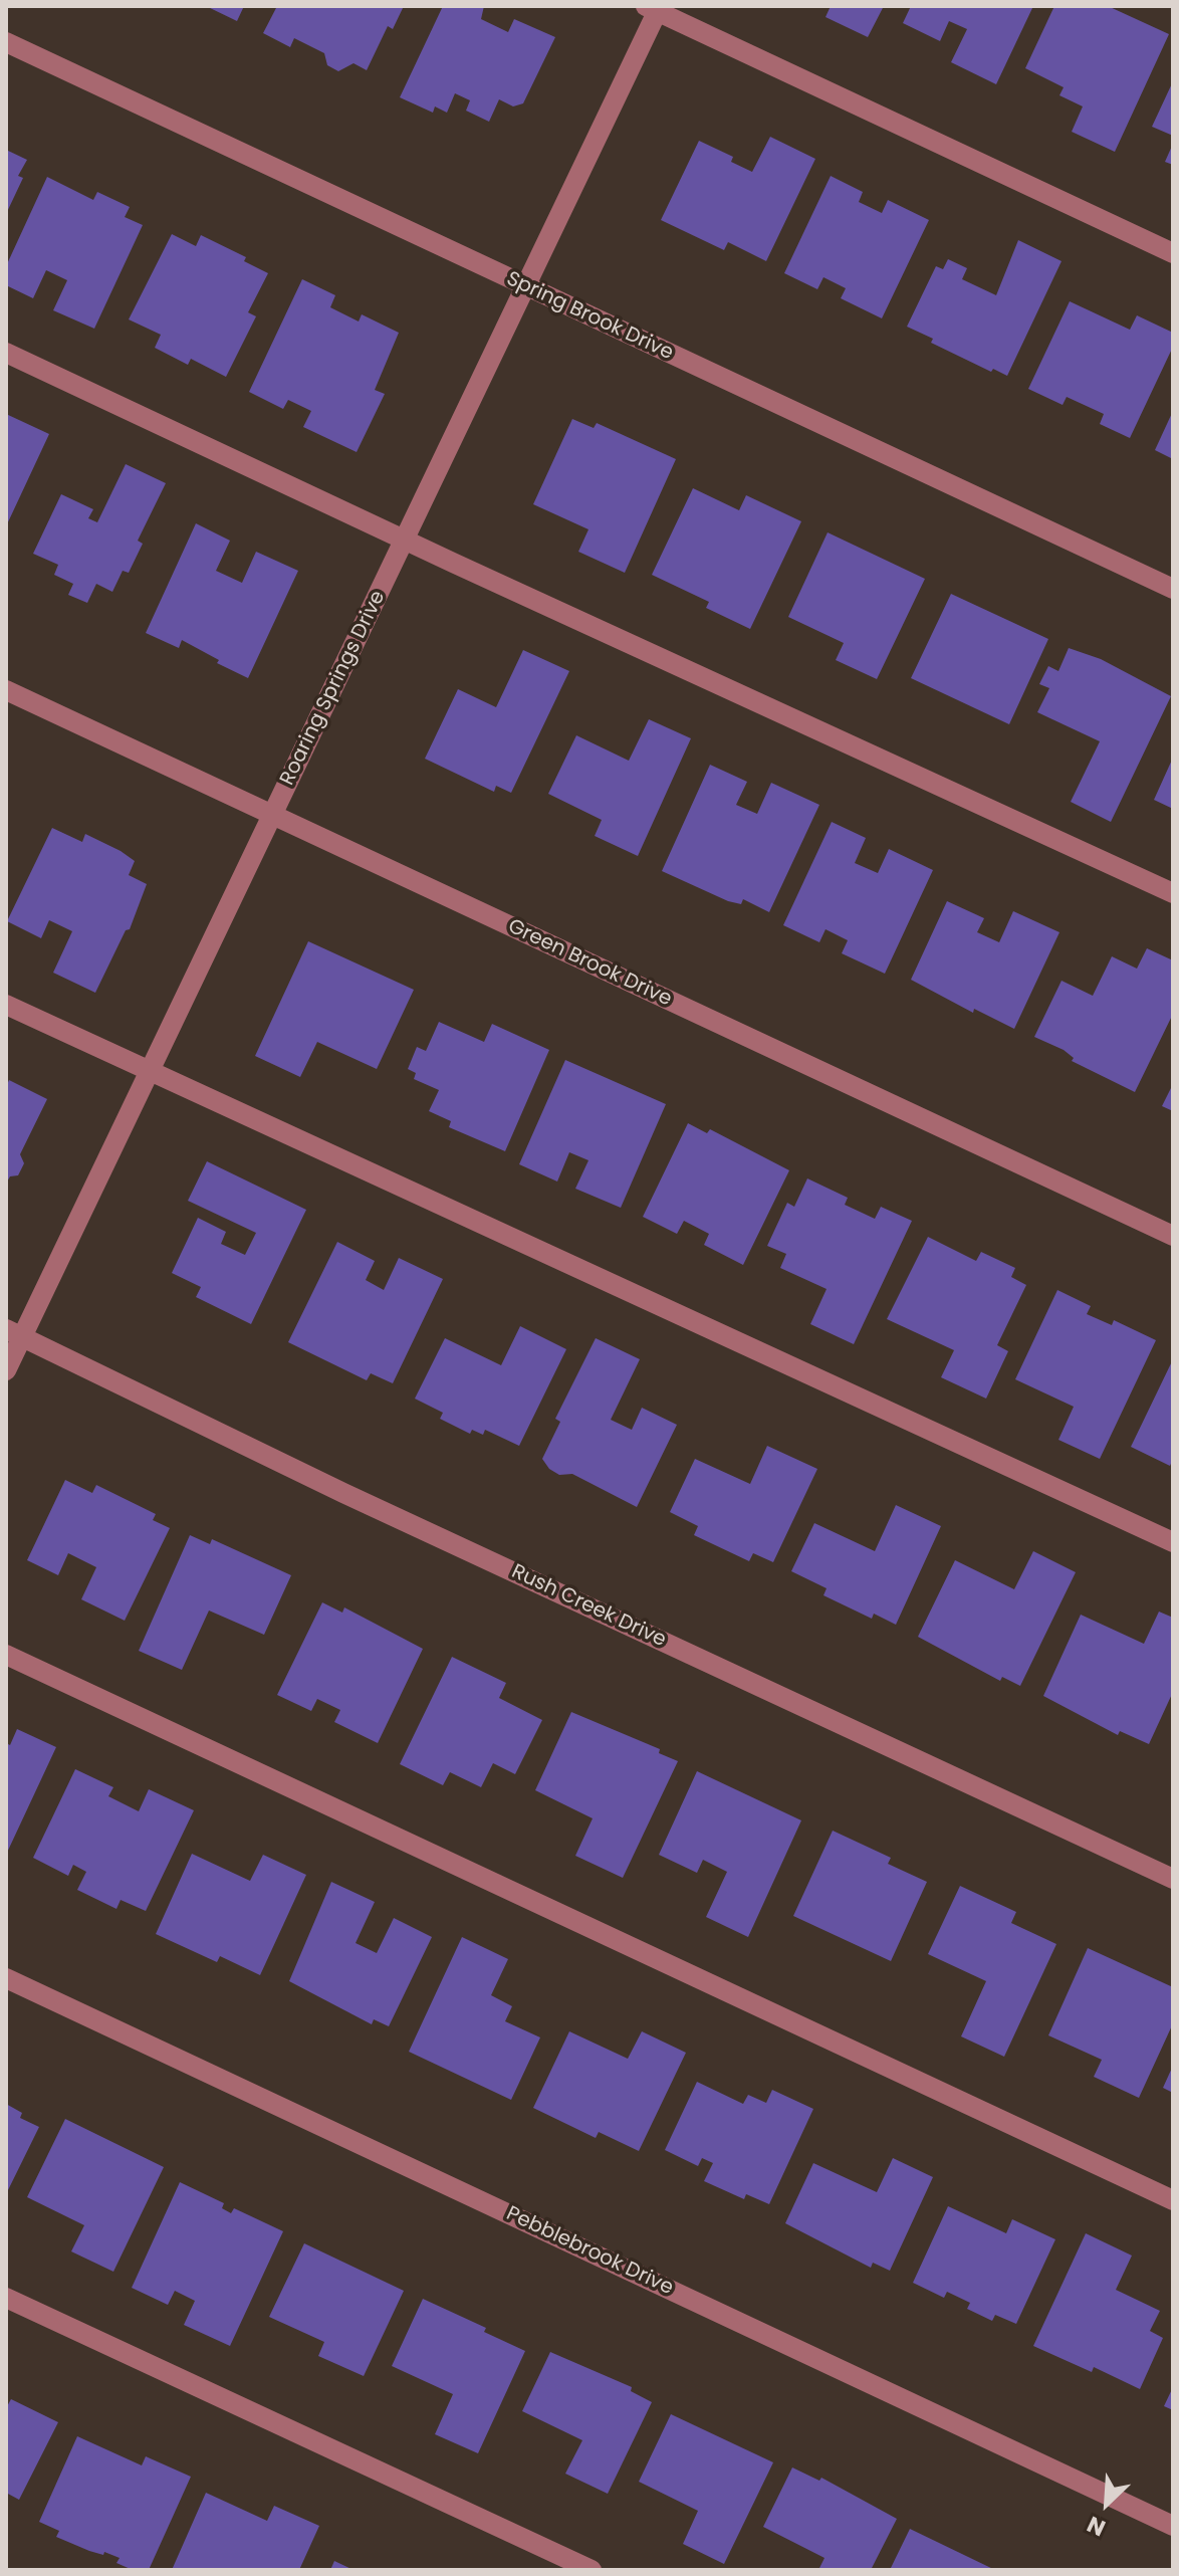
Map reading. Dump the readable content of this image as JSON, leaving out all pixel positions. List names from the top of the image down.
{
  "streets": {
    "street": [
      "Spring Brook Drive",
      "Roaring Springs Drive",
      "Green Brook Drive",
      "Rush Creek Drive",
      "Pebblebrook Drive"
    ]
  },
  "crossings": [
    ["Spring Brook Drive", "Roaring Springs Drive"],
    ["Roaring Springs Drive", "Green Brook Drive"],
    ["Roaring Springs Drive", "Rush Creek Drive"]
  ],
  "north": "bottom left"
}
